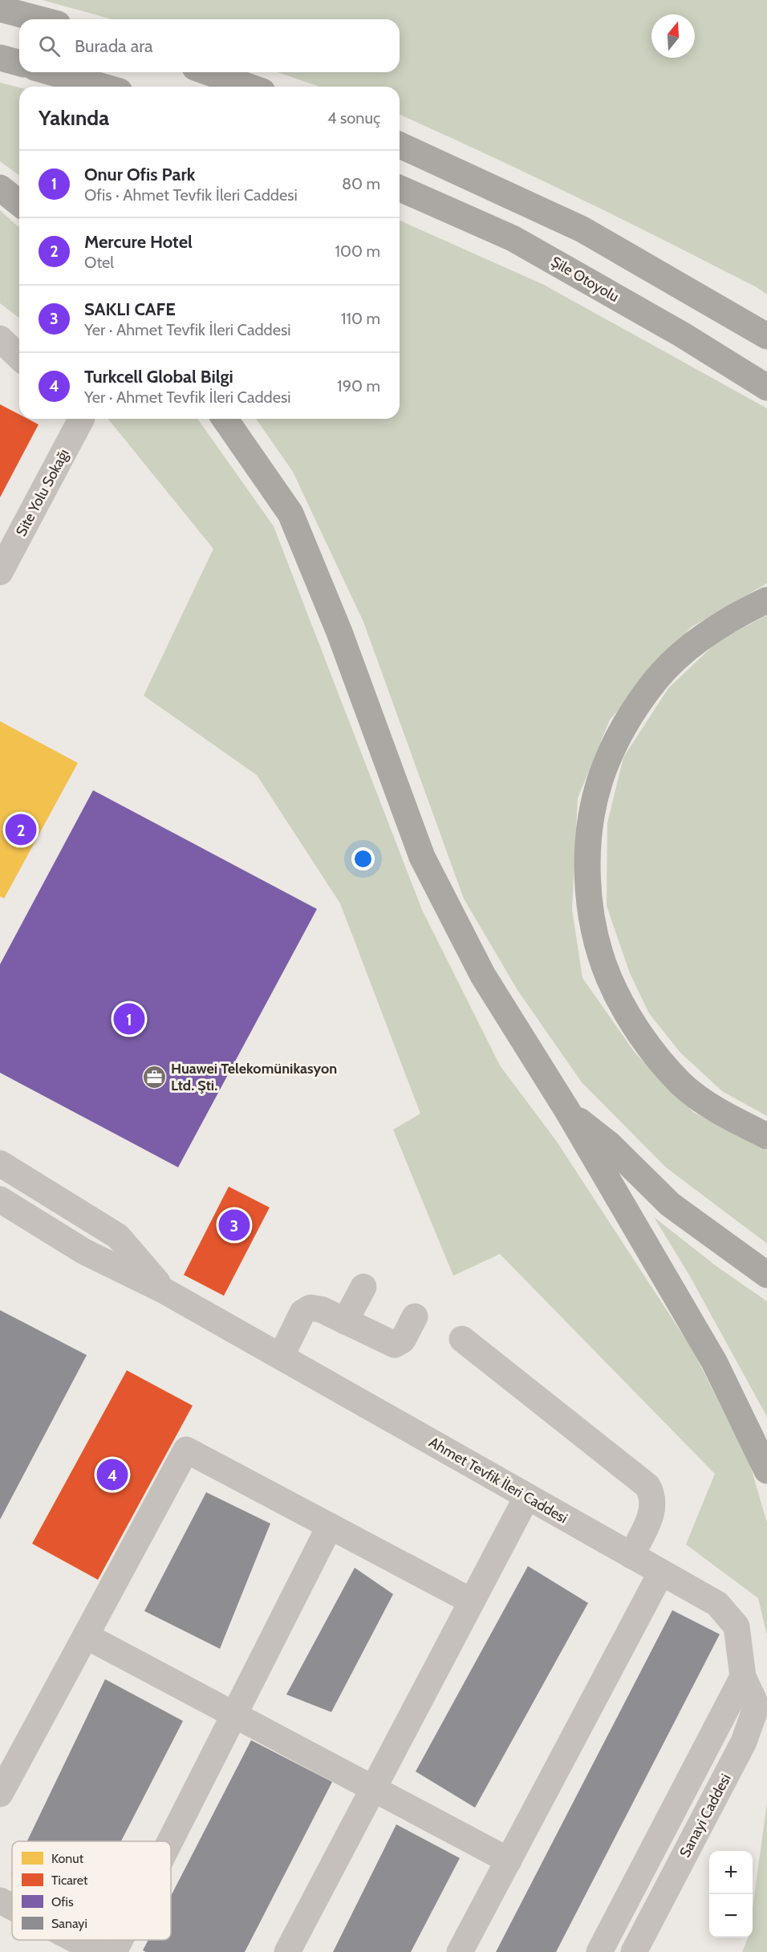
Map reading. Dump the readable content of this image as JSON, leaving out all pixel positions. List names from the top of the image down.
{
  "streets": {
    "highway": ["Şile Otoyolu"],
    "street": ["Site Yolu Sokağı", "Ahmet Tevfik İleri Caddesi", "Sanayi Caddesi"]
  },
  "crossings": [
    ["Ahmet Tevfik İleri Caddesi", "Sanayi Caddesi"]
  ],
  "places": {
    "office": ["Huawei Telekomünikasyon Ltd. Şti."]
  },
  "legend": [
    "Konut",
    "Ticaret",
    "Ofis",
    "Sanayi"
  ],
  "north": "top",
  "page": {
    "search": "Burada ara",
    "heading": ["Yakında", "4 sonuç"],
    "list": [
      {
        "mark": "1",
        "name": "Onur Ofis Park",
        "note": "Ofis · Ahmet Tevfik İleri Caddesi",
        "value": "80 m"
      },
      {
        "mark": "2",
        "name": "Mercure Hotel",
        "note": "Otel",
        "value": "100 m"
      },
      {
        "mark": "3",
        "name": "SAKLI CAFE",
        "note": "Yer · Ahmet Tevfik İleri Caddesi",
        "value": "110 m"
      },
      {
        "mark": "4",
        "name": "Turkcell Global Bilgi",
        "note": "Yer · Ahmet Tevfik İleri Caddesi",
        "value": "190 m"
      }
    ],
    "pins": [
      "2",
      "1",
      "3",
      "4"
    ],
    "map_buttons": ["+", "−"]
  }
}
